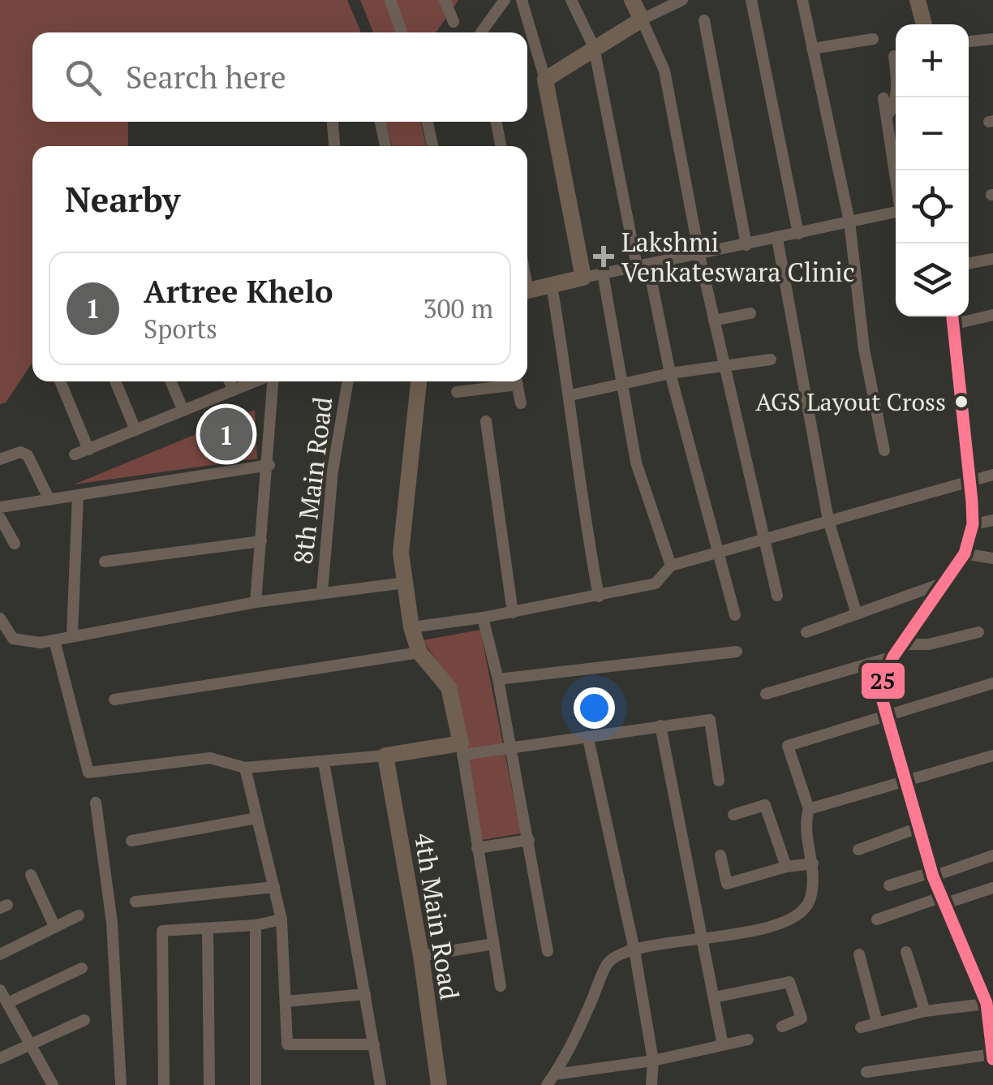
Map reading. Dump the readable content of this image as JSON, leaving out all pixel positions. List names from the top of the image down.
{
  "streets": {
    "street": ["8th Main Road", "4th Main Road"]
  },
  "places": {
    "health": ["Lakshmi Venkateswara Clinic"],
    "other": ["AGS Layout Cross"]
  },
  "lines": ["transit line 25"],
  "page": {
    "map_buttons": ["+", "−"],
    "search": "Search here",
    "heading": "Nearby",
    "list": [
      {
        "mark": "1",
        "name": "Artree Khelo",
        "note": "Sports",
        "value": "300 m"
      }
    ],
    "pins": "1"
  }
}
